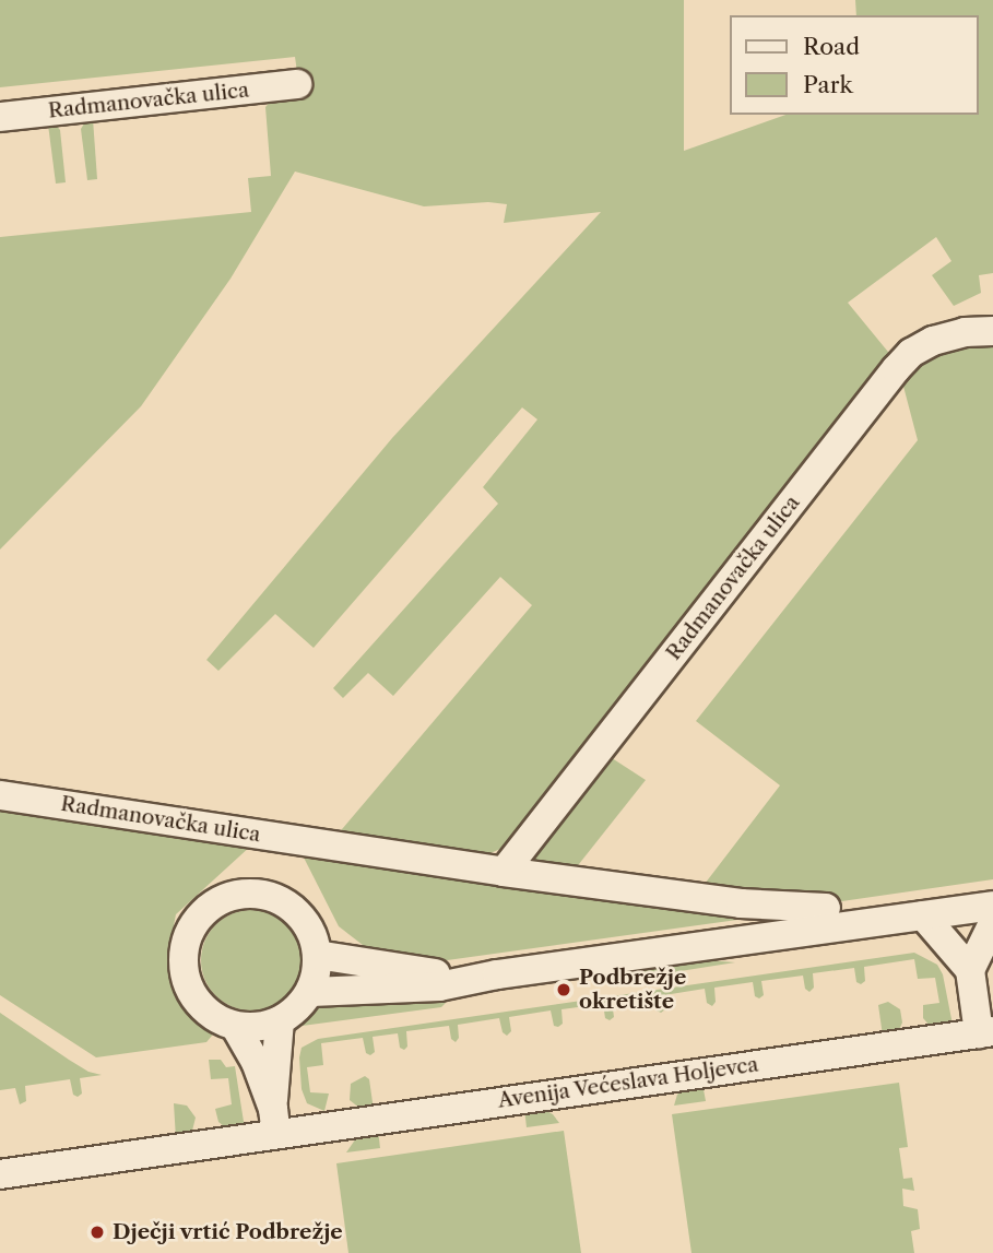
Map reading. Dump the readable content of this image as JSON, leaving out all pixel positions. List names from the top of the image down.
{
  "streets": {
    "street": ["Radmanovačka ulica", "Avenija Većeslava Holjevca"]
  },
  "places": ["Podbrežje okretište", "Dječji vrtić Podbrežje"],
  "legend": ["Road", "Park"]
}
